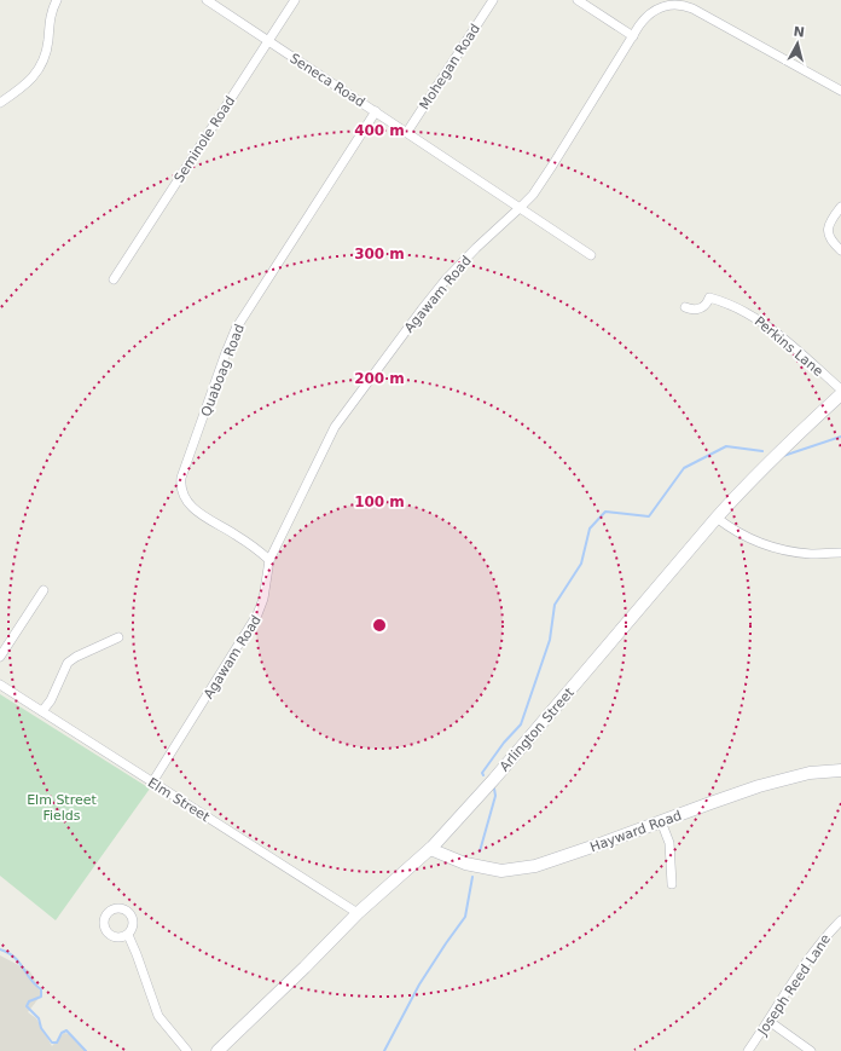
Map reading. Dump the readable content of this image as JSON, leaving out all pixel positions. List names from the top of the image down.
{
  "streets": {
    "street": [
      "Mohegan Road",
      "Seneca Road",
      "Seminole Road",
      "Agawam Road",
      "Perkins Lane",
      "Quaboag Road",
      "Arlington Street",
      "Elm Street",
      "Hayward Road",
      "Joseph Reed Lane"
    ]
  },
  "crossings": [
    ["Mohegan Road", "Seneca Road"],
    ["Seneca Road", "Seminole Road"],
    ["Seneca Road", "Agawam Road"],
    ["Seneca Road", "Quaboag Road"],
    ["Agawam Road", "Quaboag Road"],
    ["Agawam Road", "Elm Street"],
    ["Arlington Street", "Elm Street"],
    ["Arlington Street", "Hayward Road"]
  ],
  "parks": ["Elm Street Fields"],
  "north": "top",
  "rings": [
    "400 m",
    "300 m",
    "200 m",
    "100 m"
  ]
}
